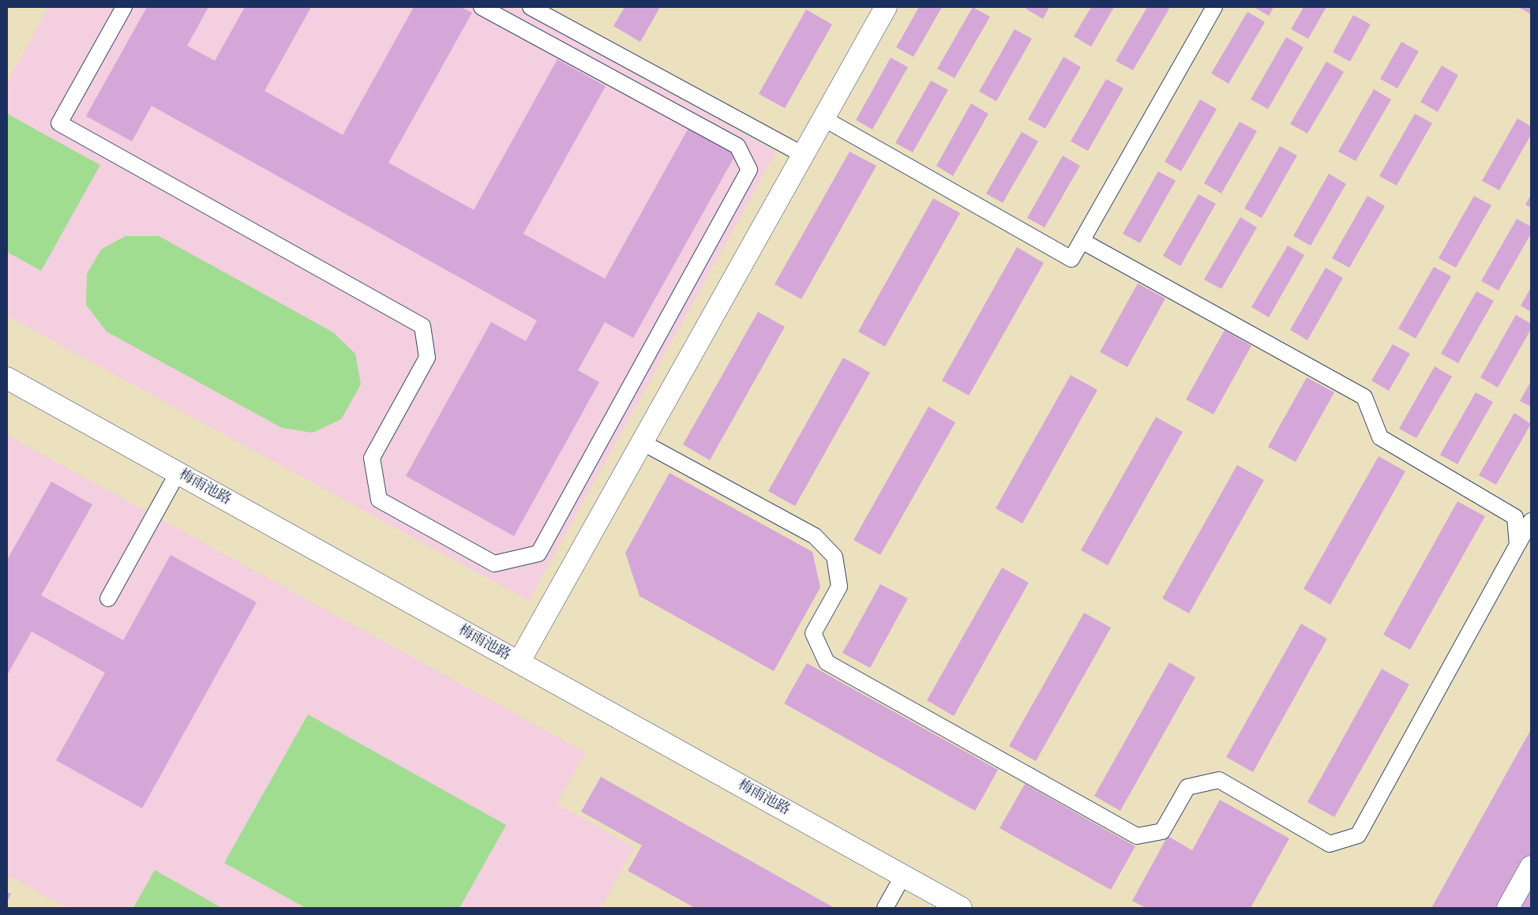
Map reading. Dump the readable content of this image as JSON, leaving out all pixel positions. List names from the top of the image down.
{
  "streets": {
    "street": ["梅雨池路"]
  }
}
